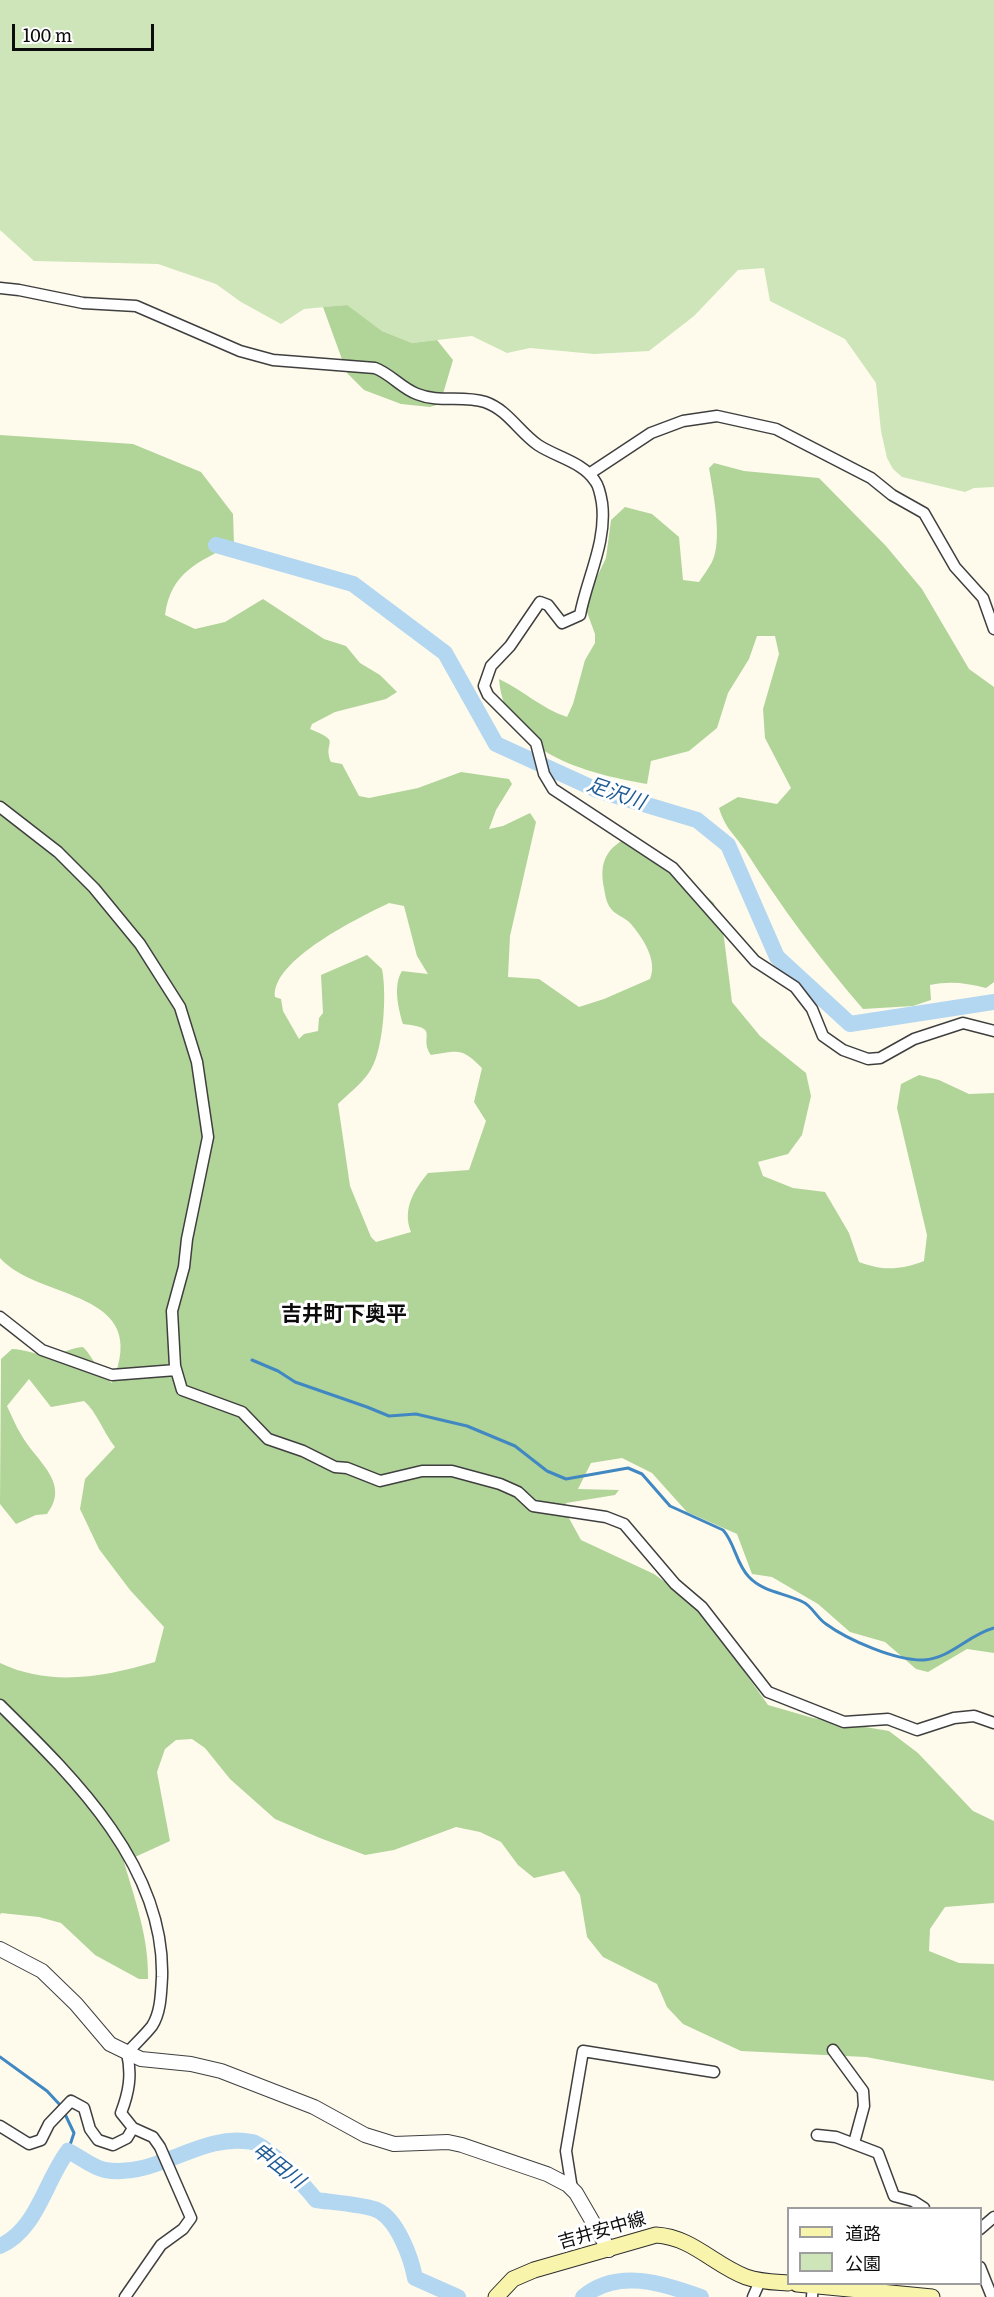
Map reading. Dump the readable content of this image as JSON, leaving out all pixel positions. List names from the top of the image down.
{
  "streets": {
    "main road": ["吉井安中線"]
  },
  "districts": ["吉井町下奥平"],
  "water": ["足沢川", "申田川"],
  "legend": ["道路", "公園"],
  "scale_bar": "100 m"
}
